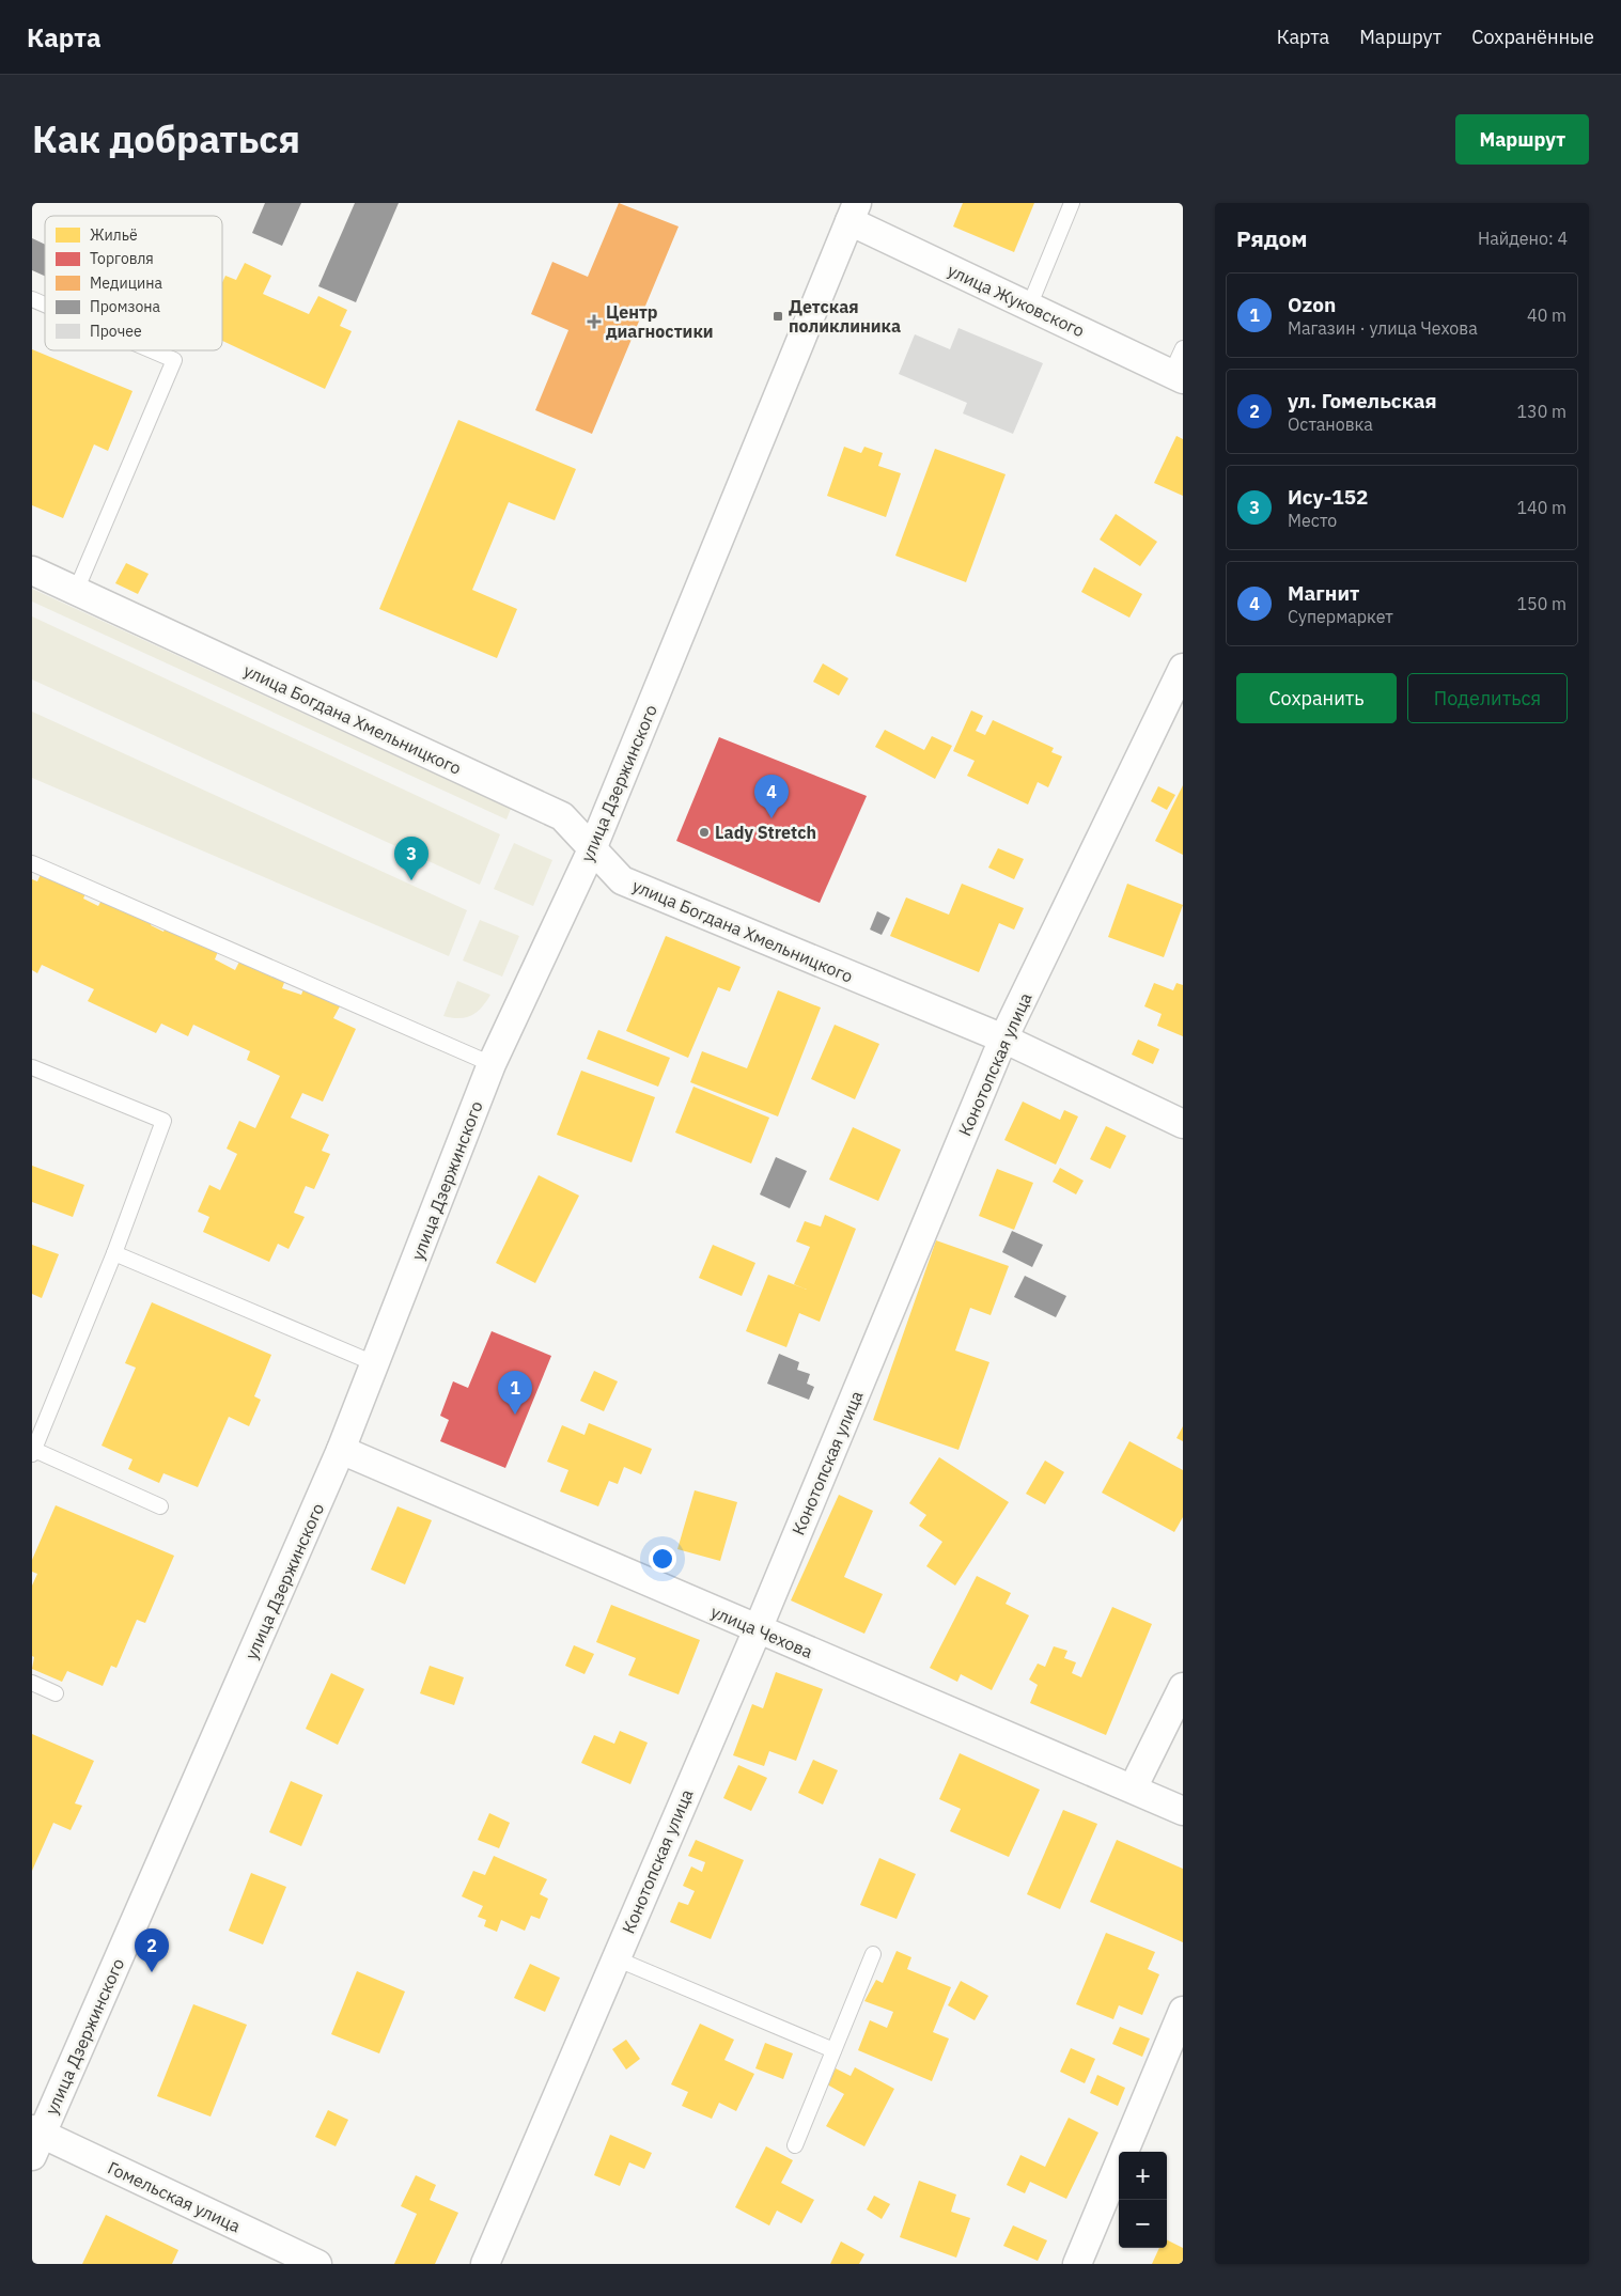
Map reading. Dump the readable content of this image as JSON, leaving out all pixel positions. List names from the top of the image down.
{
  "streets": {
    "street": [
      "улица Жуковского",
      "улица Богдана Хмельницкого",
      "улица Дзержинского",
      "Конотопская улица",
      "улица Чехова",
      "Гомельская улица"
    ]
  },
  "crossings": [
    ["улица Жуковского", "улица Дзержинского"],
    ["улица Богдана Хмельницкого", "улица Дзержинского"],
    ["улица Богдана Хмельницкого", "Конотопская улица"],
    ["улица Дзержинского", "улица Чехова"],
    ["улица Дзержинского", "Гомельская улица"],
    ["Конотопская улица", "улица Чехова"]
  ],
  "places": {
    "transit": ["Детская поликлиника"],
    "health": ["Центр диагностики"],
    "other": ["Lady Stretch"]
  },
  "legend": [
    "Жильё",
    "Торговля",
    "Медицина",
    "Промзона",
    "Прочее"
  ],
  "page": {
    "header": "Карта",
    "nav": ["Карта", "Маршрут", "Сохранённые"],
    "title": "Как добраться",
    "buttons": [
      "Маршрут",
      ["Сохранить", "Поделиться"]
    ],
    "heading": ["Рядом", "Найдено: 4"],
    "list": [
      {
        "mark": "1",
        "name": "Ozon",
        "note": "Магазин · улица Чехова",
        "value": "40 m"
      },
      {
        "mark": "2",
        "name": "ул. Гомельская",
        "note": "Остановка",
        "value": "130 m"
      },
      {
        "mark": "3",
        "name": "Ису-152",
        "note": "Место",
        "value": "140 m"
      },
      {
        "mark": "4",
        "name": "Магнит",
        "note": "Супермаркет",
        "value": "150 m"
      }
    ],
    "pins": [
      "4",
      "3",
      "1",
      "2"
    ],
    "map_buttons": ["+", "−"]
  }
}
